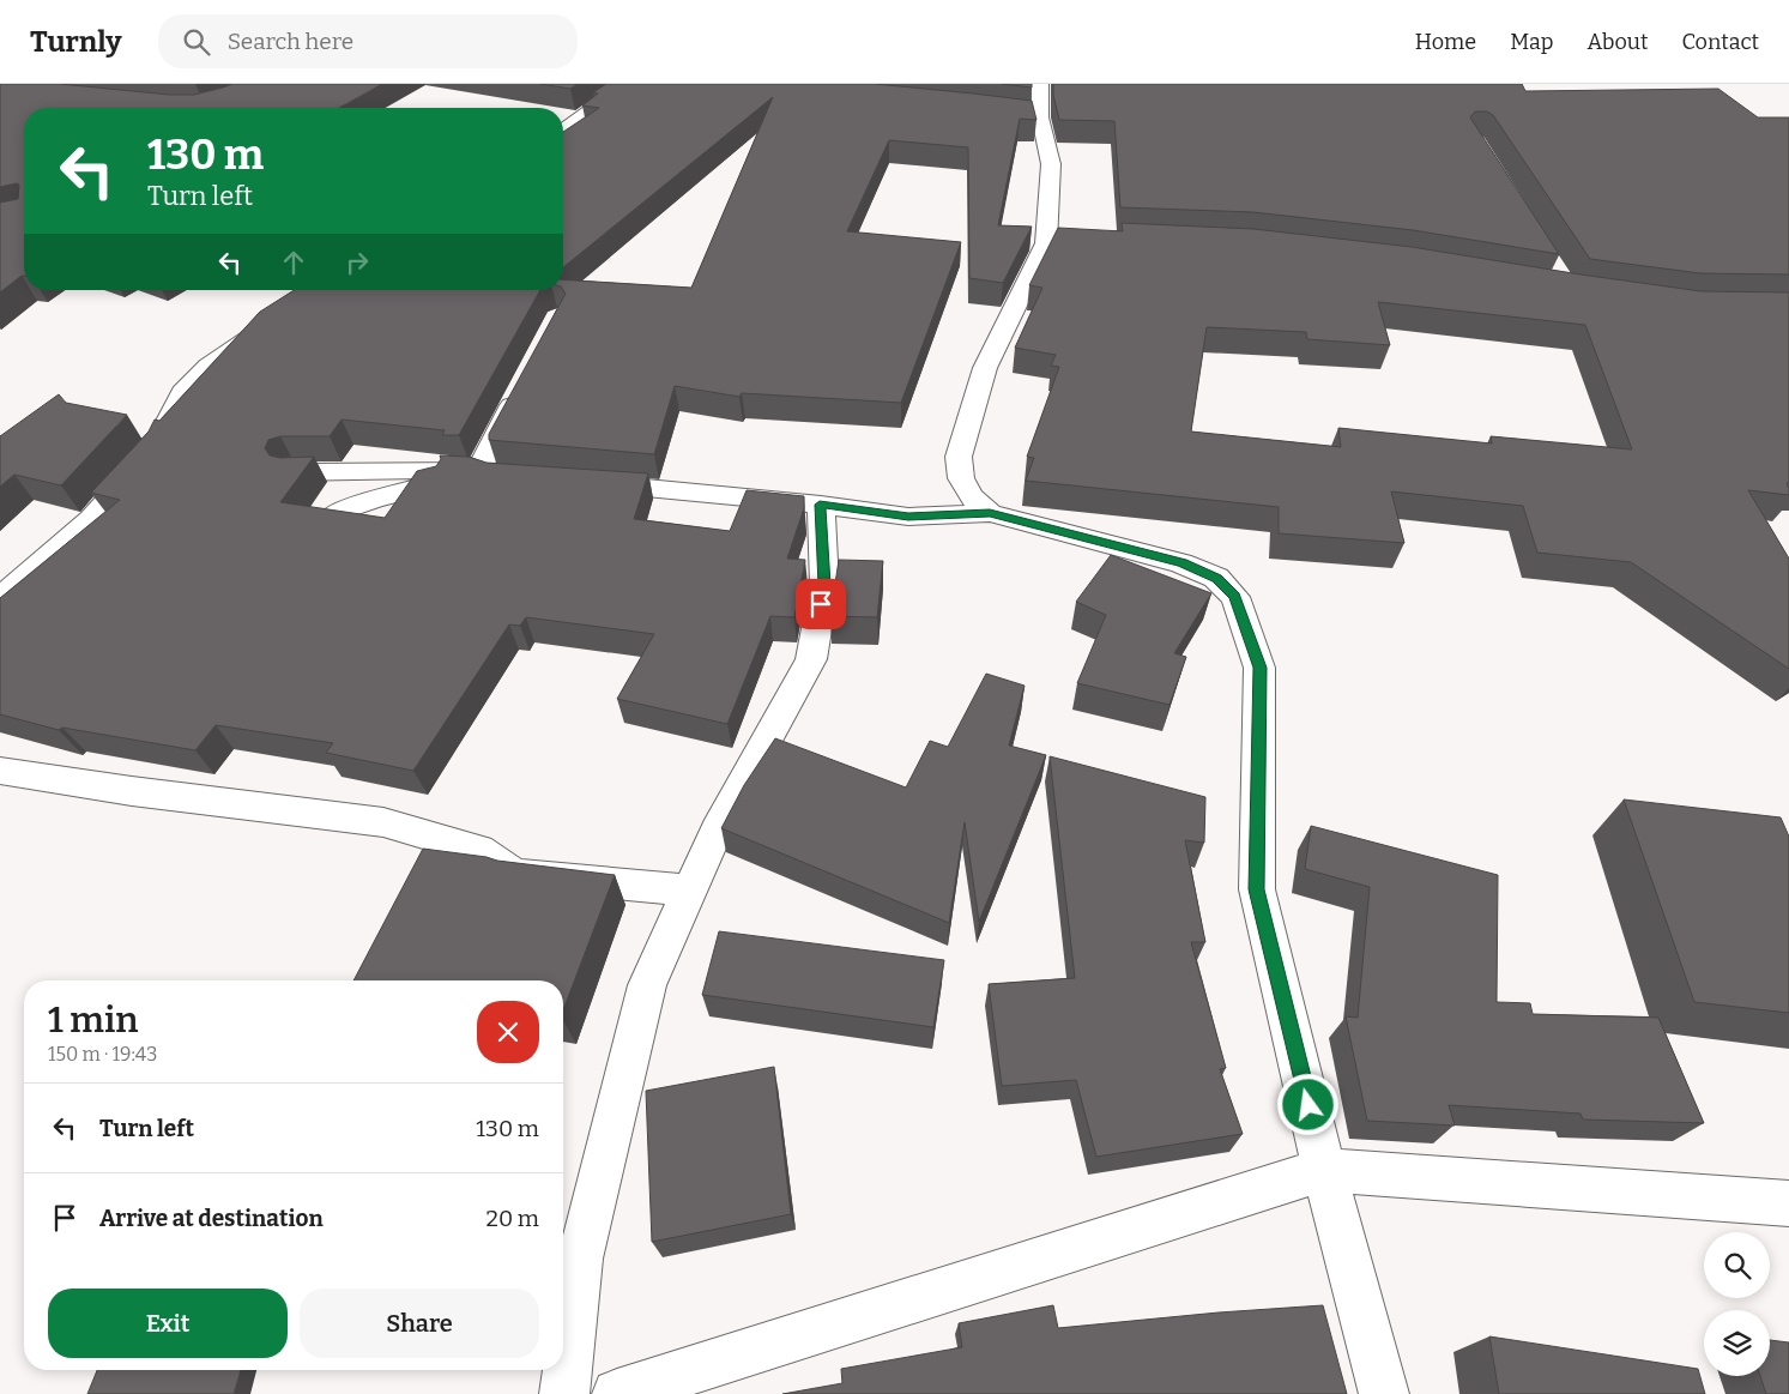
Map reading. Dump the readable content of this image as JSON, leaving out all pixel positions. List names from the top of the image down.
{
  "page": {
    "header": "Turnly",
    "search": "Search here",
    "nav": [
      "Home",
      "Map",
      "About",
      "Contact"
    ],
    "turn": ["130 m", "Turn left"],
    "heading": ["1 min", "150 m · 19:43"],
    "list": [
      {
        "name": "Turn left",
        "value": "130 m"
      },
      {
        "name": "Arrive at destination",
        "value": "20 m"
      }
    ],
    "buttons": ["Exit", "Share"]
  }
}
